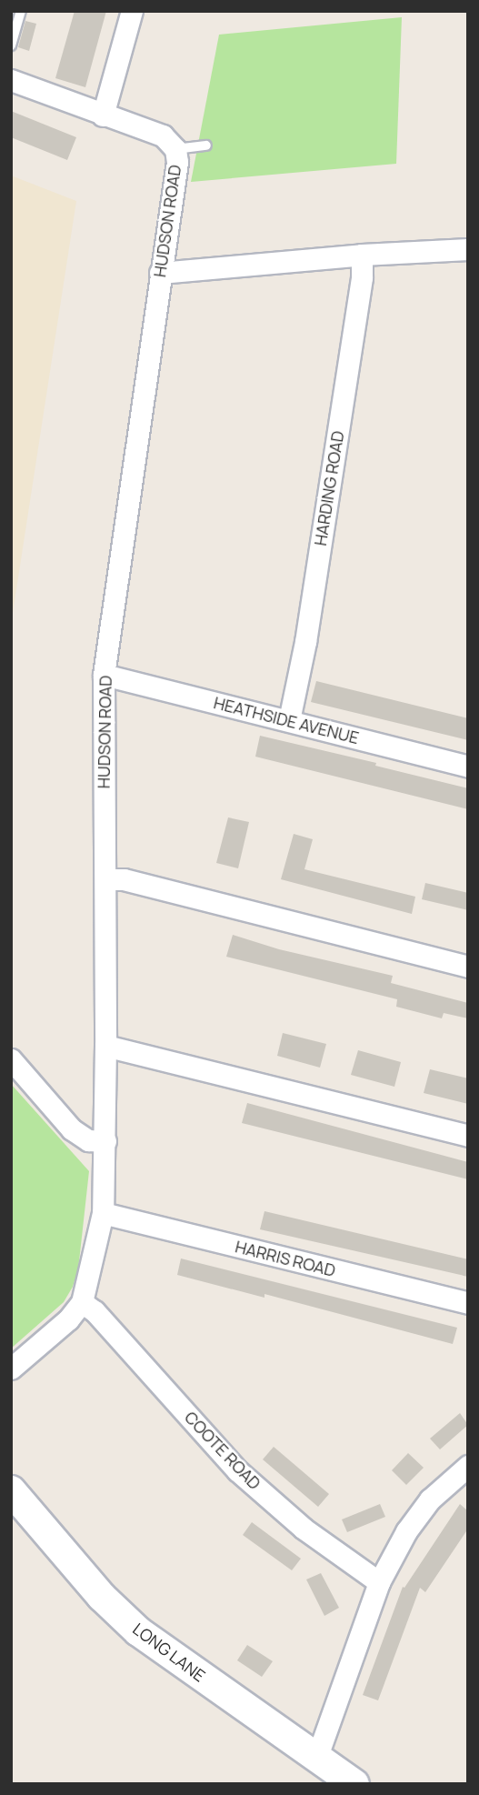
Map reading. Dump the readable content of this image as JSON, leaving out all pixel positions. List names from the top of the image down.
{
  "streets": {
    "street": [
      "HUDSON ROAD",
      "HARDING ROAD",
      "HEATHSIDE AVENUE",
      "HARRIS ROAD",
      "COOTE ROAD",
      "LONG LANE"
    ]
  },
  "crossings": [
    ["HUDSON ROAD", "HEATHSIDE AVENUE"],
    ["HUDSON ROAD", "HARRIS ROAD"],
    ["HUDSON ROAD", "COOTE ROAD"],
    ["HARDING ROAD", "HEATHSIDE AVENUE"]
  ]
}
